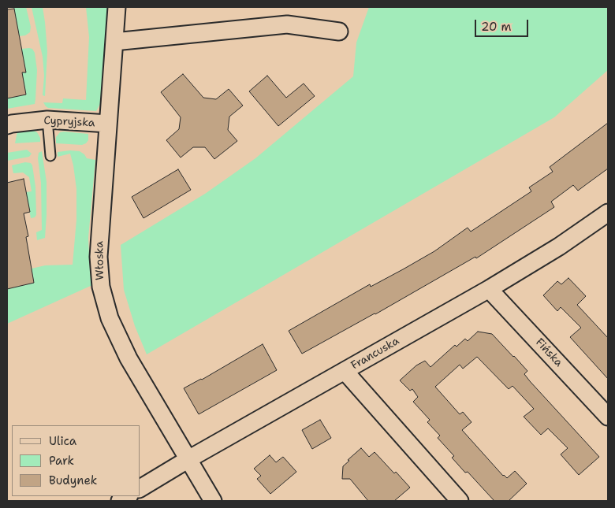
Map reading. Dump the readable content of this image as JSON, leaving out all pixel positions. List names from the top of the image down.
{
  "streets": {
    "street": [
      "Cypryjska",
      "Włoska",
      "Fińska",
      "Francuska"
    ]
  },
  "crossings": [
    ["Cypryjska", "Włoska"],
    ["Włoska", "Francuska"],
    ["Fińska", "Francuska"]
  ],
  "legend": ["Ulica", "Park", "Budynek"],
  "scale_bar": "20 m"
}
